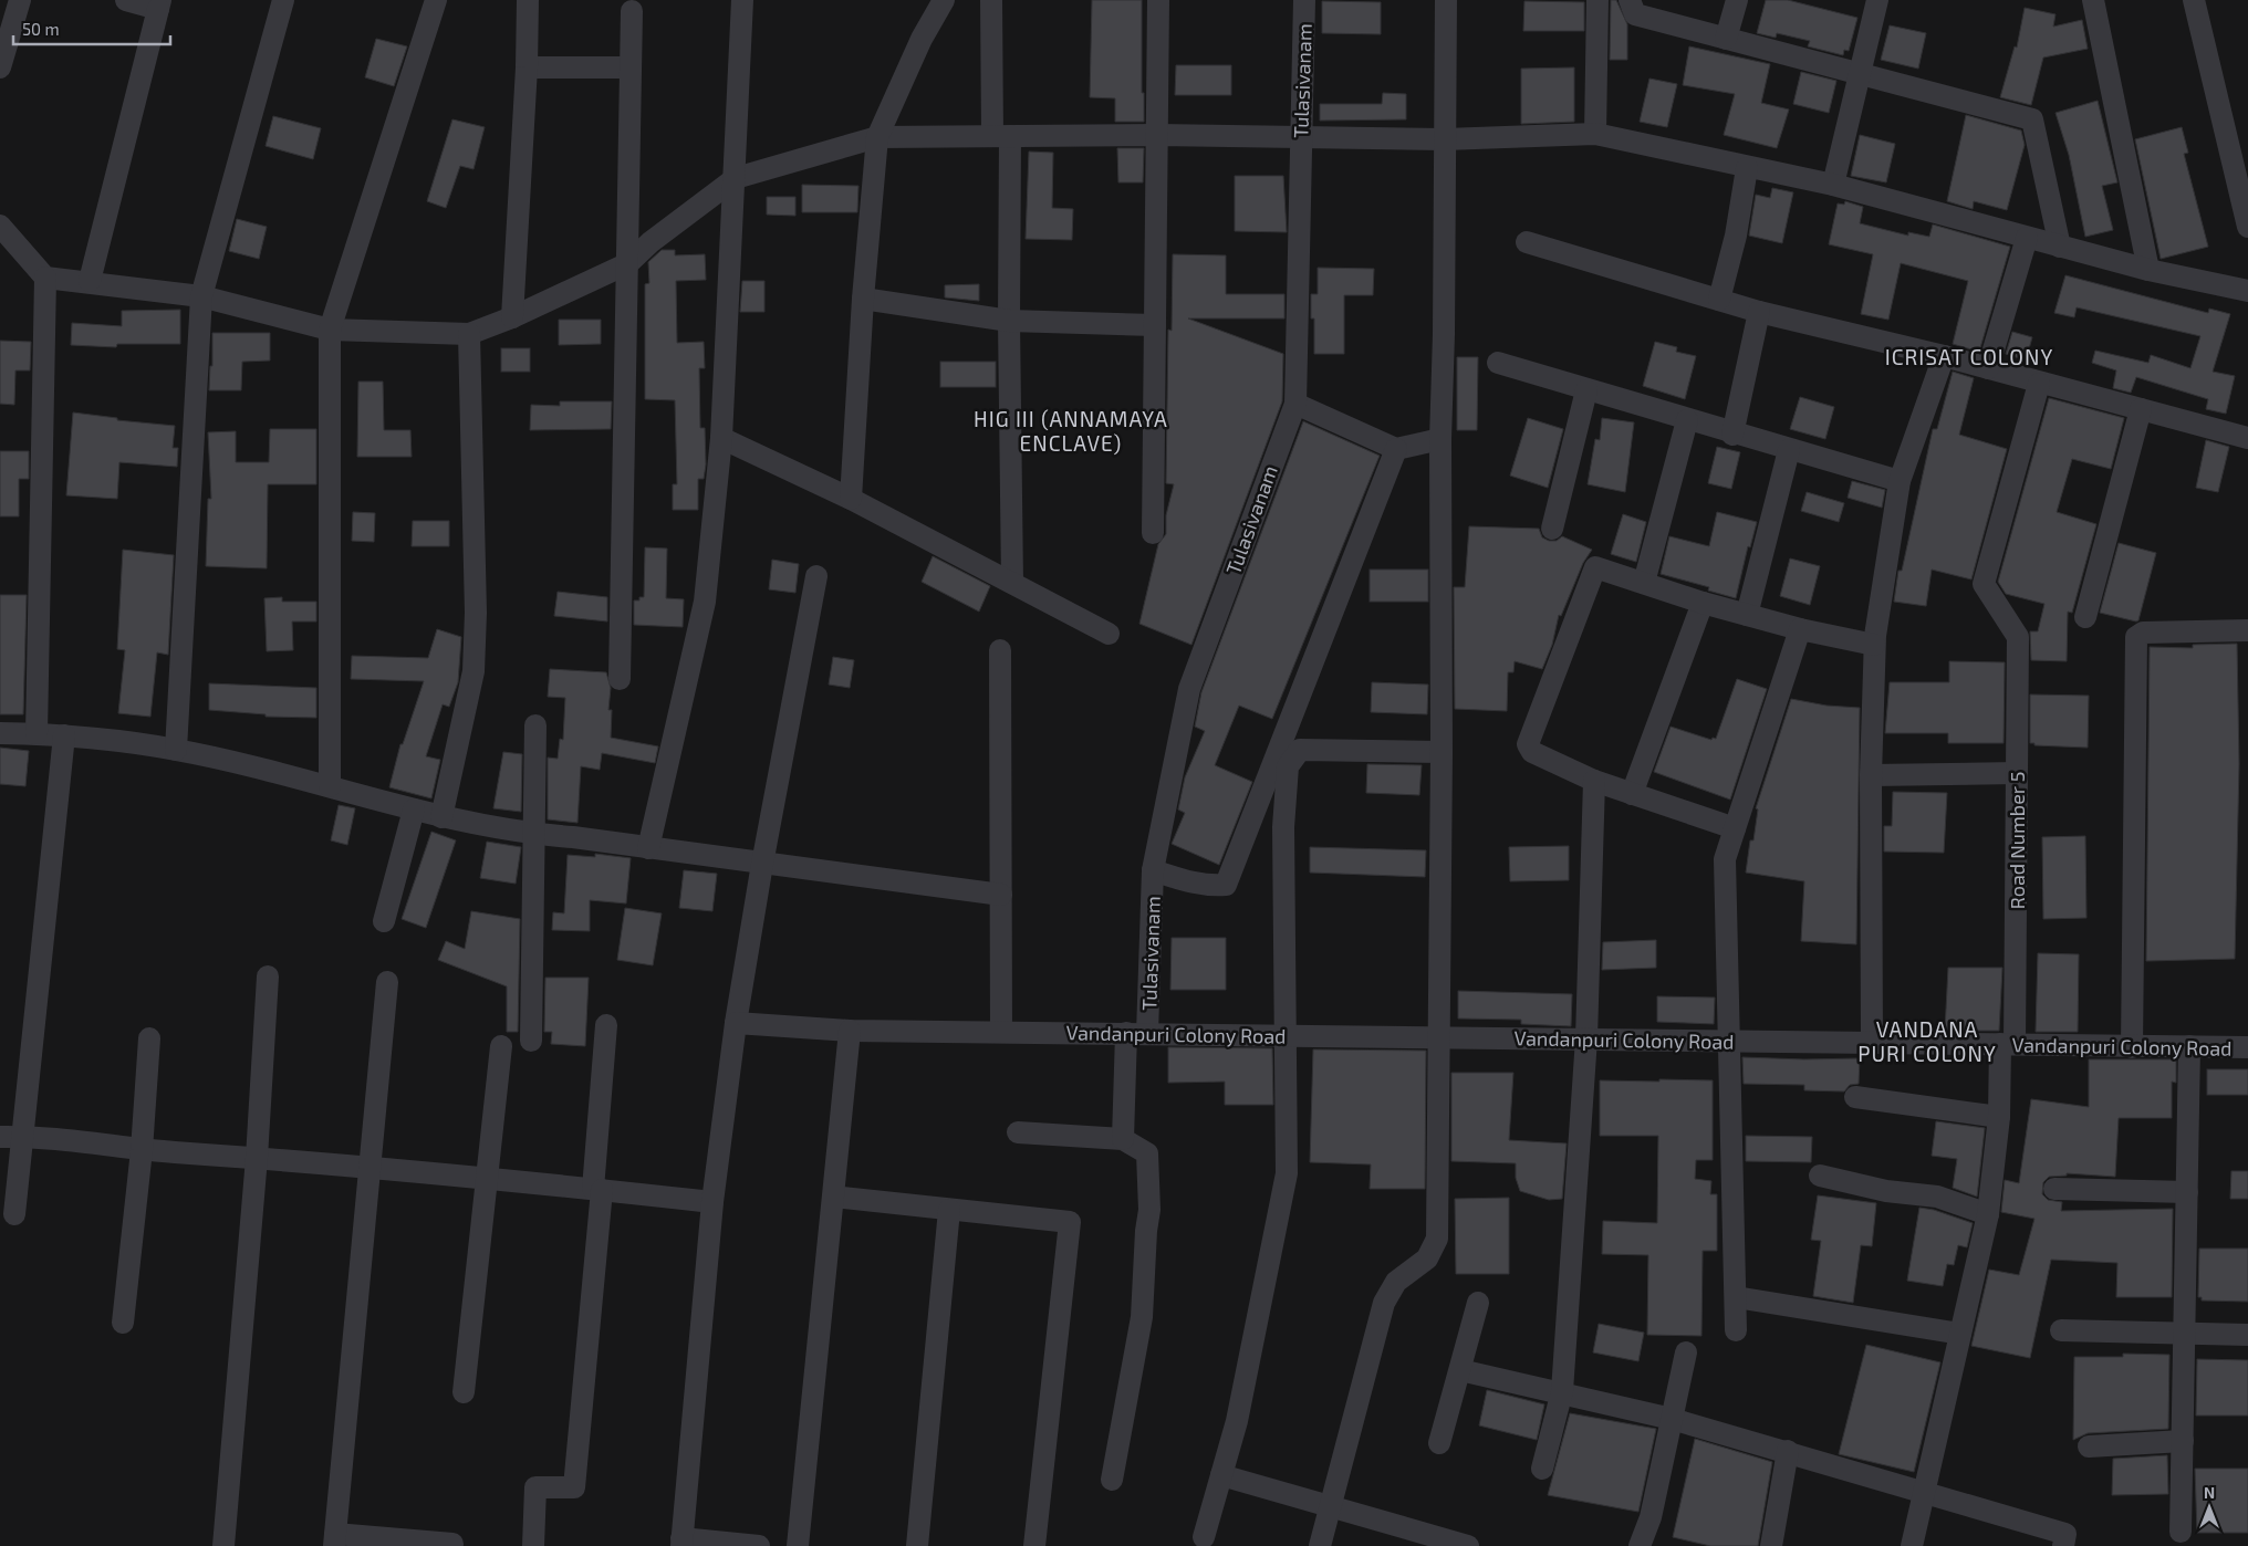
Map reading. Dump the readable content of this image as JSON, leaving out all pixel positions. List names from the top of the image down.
{
  "streets": {
    "street": ["Tulasivanam", "Road Number 5", "Vandanpuri Colony Road"]
  },
  "crossings": [
    ["Tulasivanam", "Vandanpuri Colony Road"],
    ["Road Number 5", "Vandanpuri Colony Road"]
  ],
  "districts": ["ICRISAT COLONY", "HIG III (ANNAMAYA ENCLAVE)", "VANDANA PURI COLONY"],
  "scale_bar": "50 m",
  "north": "top"
}
